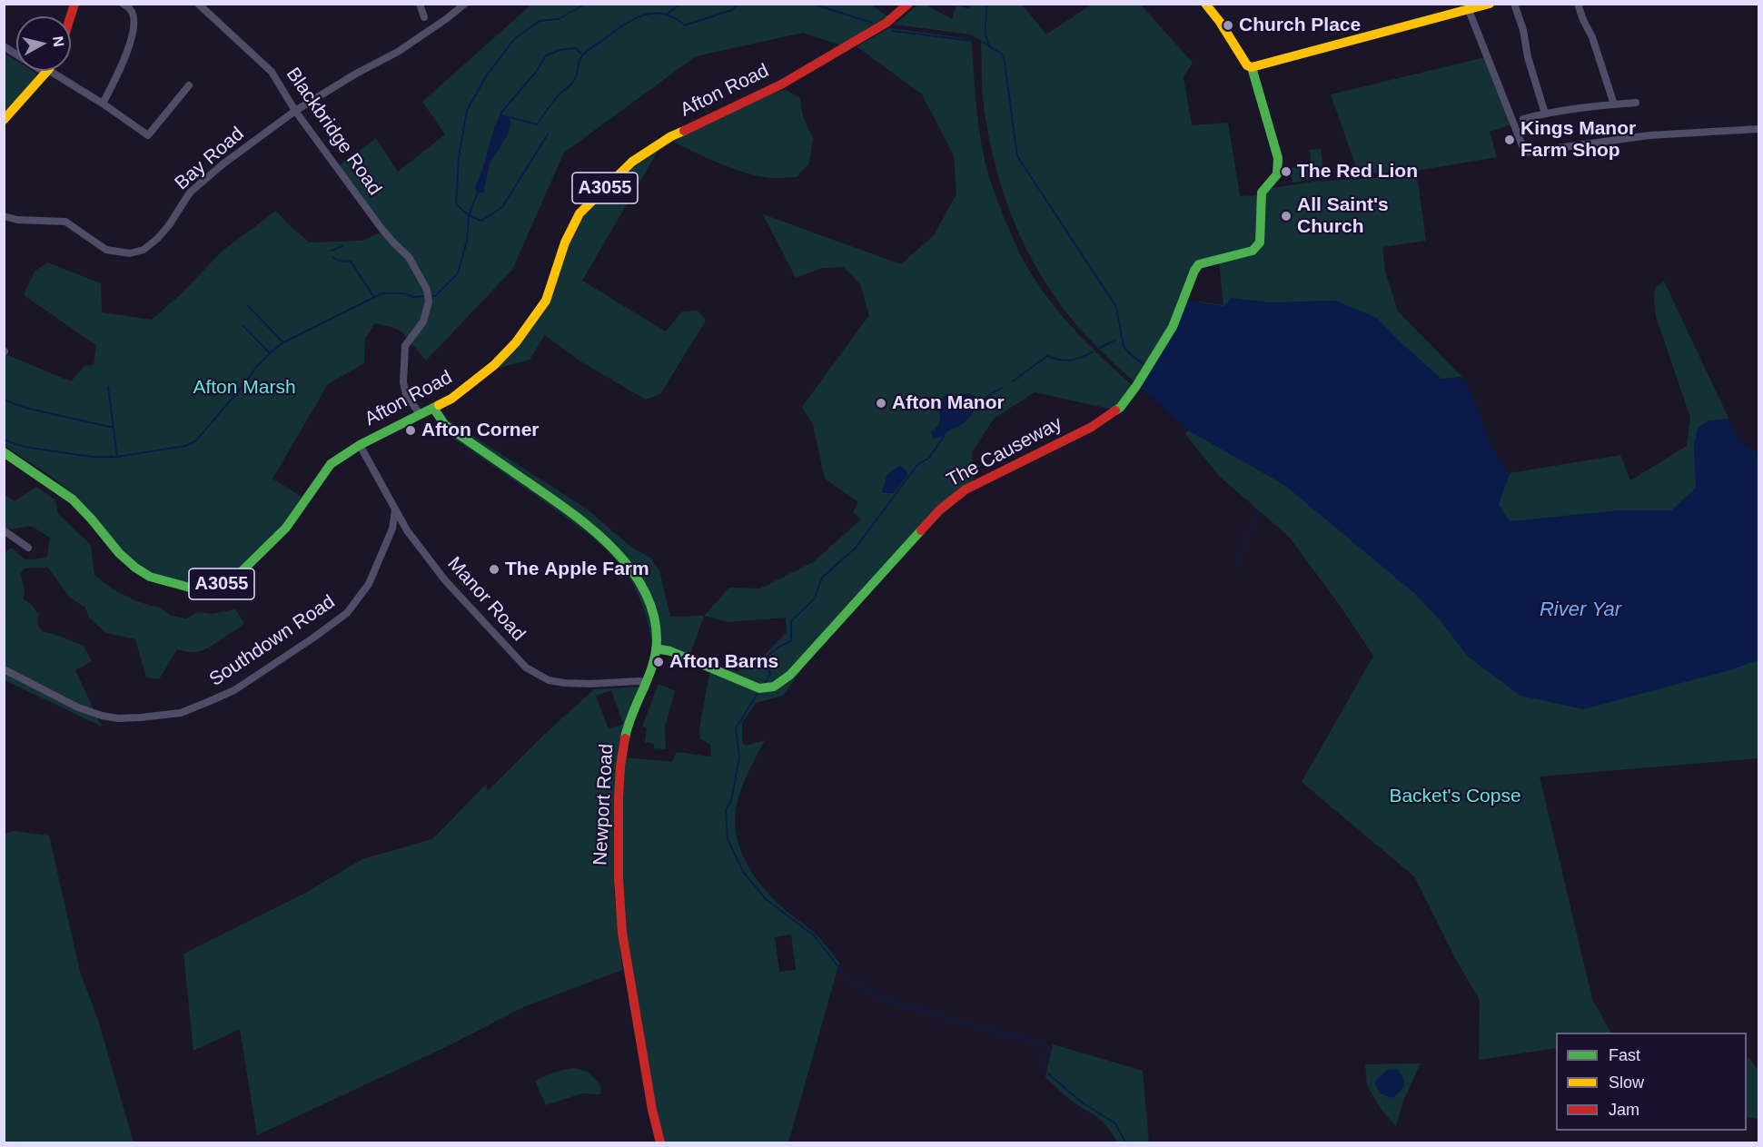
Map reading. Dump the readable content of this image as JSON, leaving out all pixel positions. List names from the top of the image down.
{
  "streets": {
    "main road": [
      "Afton Road",
      "A3055",
      "The Causeway",
      "Newport Road"
    ],
    "street": [
      "Blackbridge Road",
      "Bay Road",
      "Manor Road",
      "Southdown Road"
    ]
  },
  "crossings": [
    ["Afton Road", "Blackbridge Road"],
    ["Afton Road", "Manor Road"],
    ["Afton Road", "Newport Road"],
    ["Blackbridge Road", "Bay Road"],
    ["The Causeway", "Newport Road"],
    ["Manor Road", "Southdown Road"],
    ["Manor Road", "Newport Road"]
  ],
  "water": ["River Yar"],
  "parks": ["Afton Marsh", "Backet's Copse"],
  "places": [
    "Church Place",
    "Kings Manor Farm Shop",
    "The Red Lion",
    "All Saint's Church",
    "Afton Manor",
    "Afton Corner",
    "The Apple Farm",
    "Afton Barns"
  ],
  "legend": ["Fast", "Slow", "Jam"],
  "north": "right"
}
